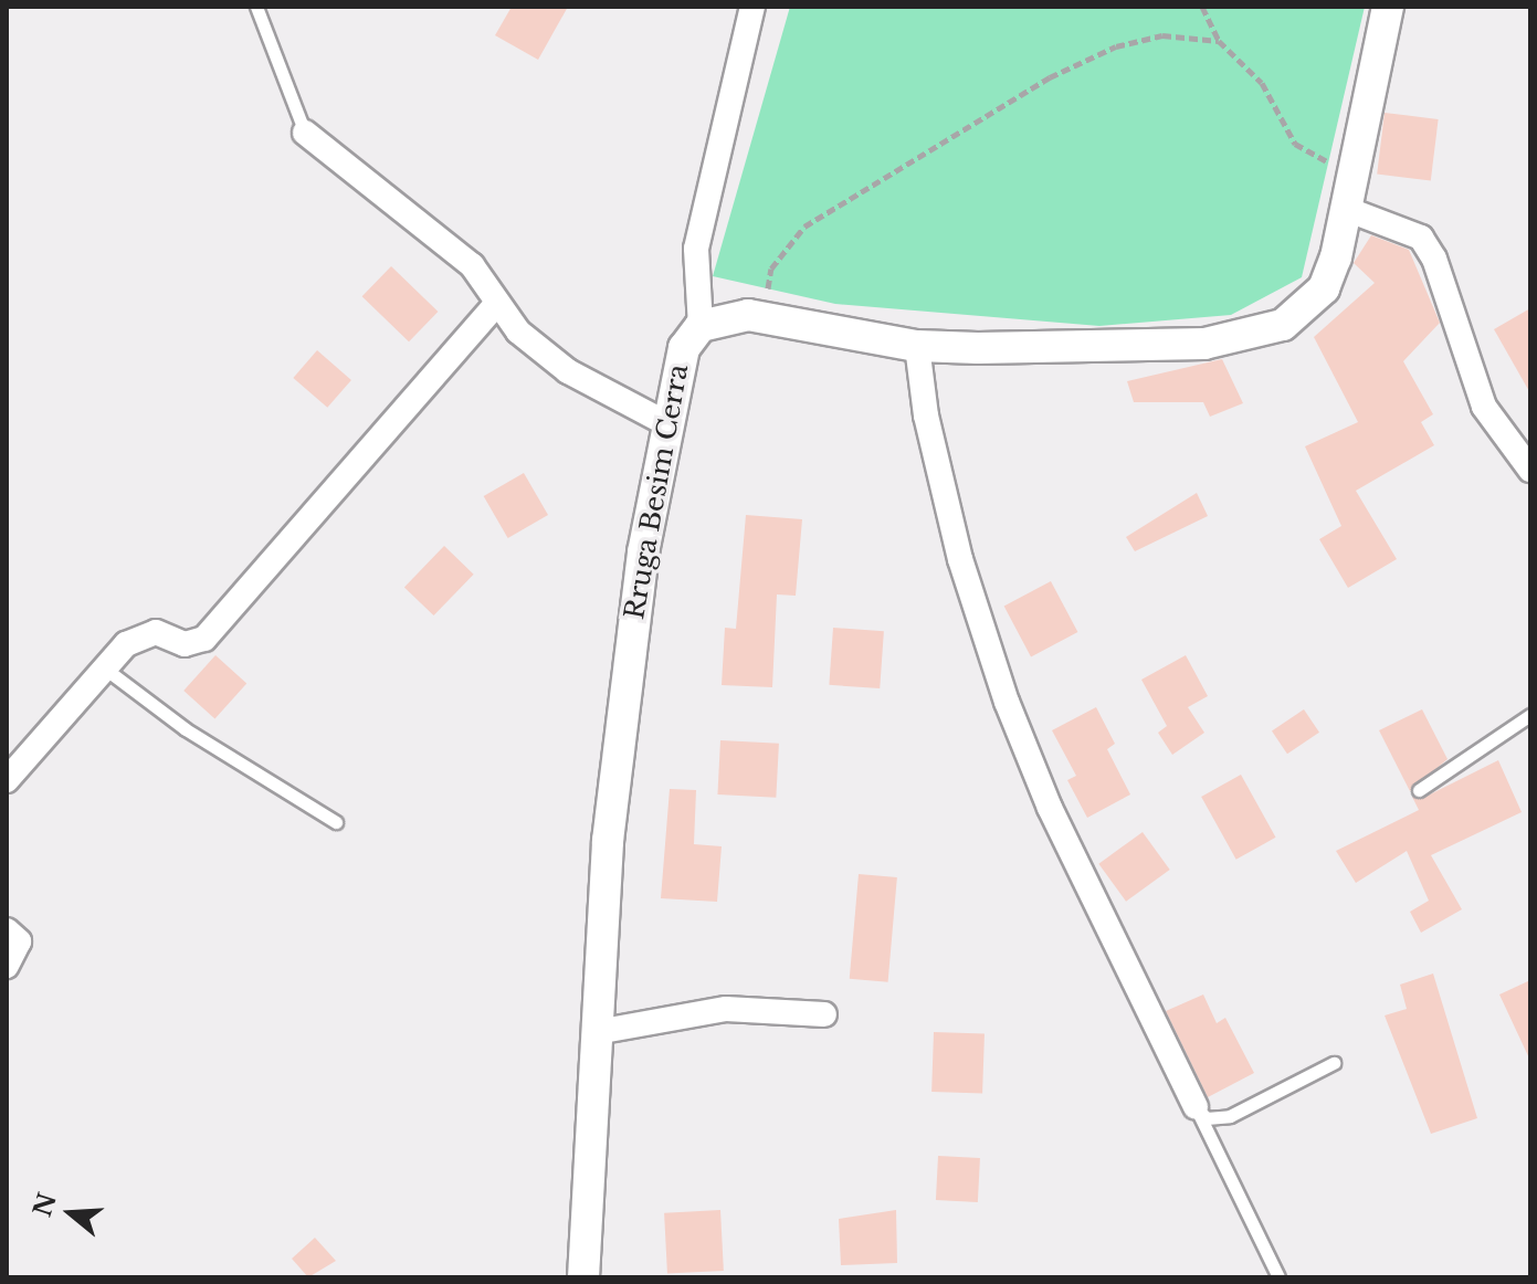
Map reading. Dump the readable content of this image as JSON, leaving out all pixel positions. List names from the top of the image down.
{
  "streets": {
    "street": ["Rruga Besim Cerra"]
  },
  "north": "left"
}
